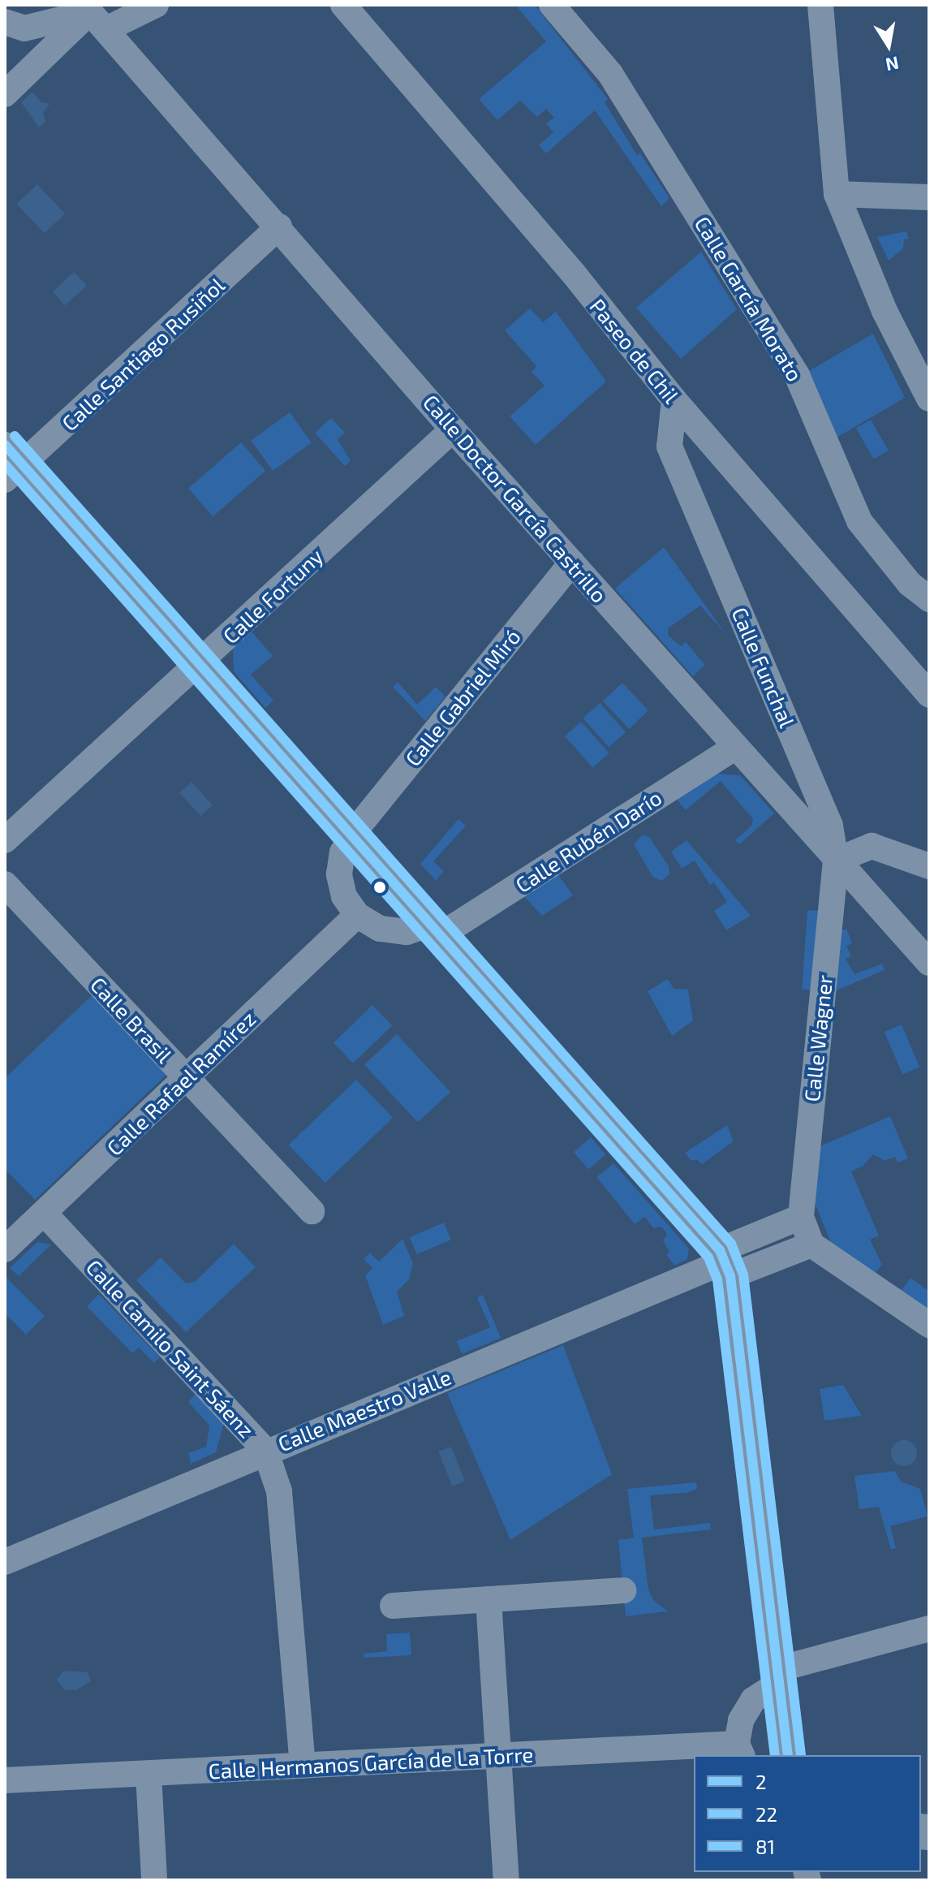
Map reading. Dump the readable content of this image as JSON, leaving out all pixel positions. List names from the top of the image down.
{
  "streets": {
    "street": [
      "Calle García Morato",
      "Paseo de Chil",
      "Calle Santiago Rusiñol",
      "Calle Doctor García Castrillo",
      "Calle Fortuny",
      "Calle Funchal",
      "Calle Gabriel Miró",
      "Calle Rubén Darío",
      "Calle Brasil",
      "Calle Wagner",
      "Calle Rafael Ramírez",
      "Calle Camilo Saint Sáenz",
      "Calle Maestro Valle",
      "Calle Hermanos García de La Torre"
    ]
  },
  "crossings": [
    ["Paseo de Chil", "Calle Funchal"],
    ["Calle Santiago Rusiñol", "Calle Doctor García Castrillo"],
    ["Calle Doctor García Castrillo", "Calle Fortuny"],
    ["Calle Doctor García Castrillo", "Calle Funchal"],
    ["Calle Doctor García Castrillo", "Calle Gabriel Miró"],
    ["Calle Doctor García Castrillo", "Calle Rubén Darío"],
    ["Calle Doctor García Castrillo", "Calle Wagner"],
    ["Calle Funchal", "Calle Wagner"],
    ["Calle Brasil", "Calle Rafael Ramírez"],
    ["Calle Rafael Ramírez", "Calle Camilo Saint Sáenz"],
    ["Calle Camilo Saint Sáenz", "Calle Maestro Valle"],
    ["Calle Camilo Saint Sáenz", "Calle Hermanos García de La Torre"]
  ],
  "lines": ["transit line 81", "transit line 2", "transit line 22"],
  "legend": ["2", "22", "81"],
  "north": "bottom"
}
